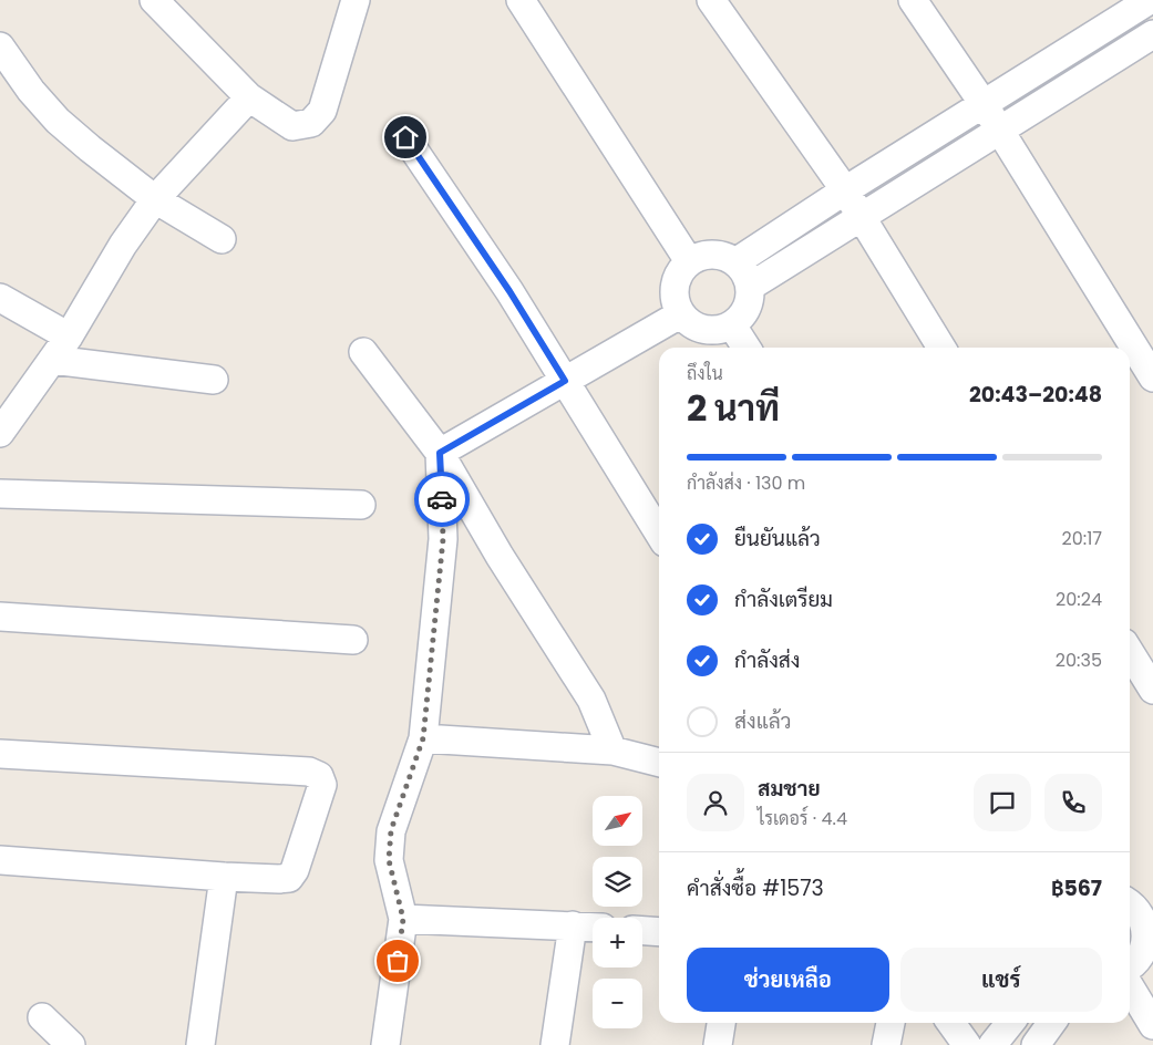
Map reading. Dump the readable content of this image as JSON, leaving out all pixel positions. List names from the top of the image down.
{
  "north": "top right",
  "page": {
    "heading": ["2 นาที", "ถึงใน", "20:43–20:48"],
    "panel": [
      "สมชาย",
      "ไรเดอร์ · 4.4",
      "คำสั่งซื้อ #1573",
      "฿567"
    ],
    "bar": "กำลังส่ง · 130 m",
    "list": [
      ["ยืนยันแล้ว", "20:17"],
      ["กำลังเตรียม", "20:24"],
      ["กำลังส่ง", "20:35"],
      "ส่งแล้ว"
    ],
    "map_buttons": ["+", "−"],
    "buttons": ["ช่วยเหลือ", "แชร์"]
  }
}
